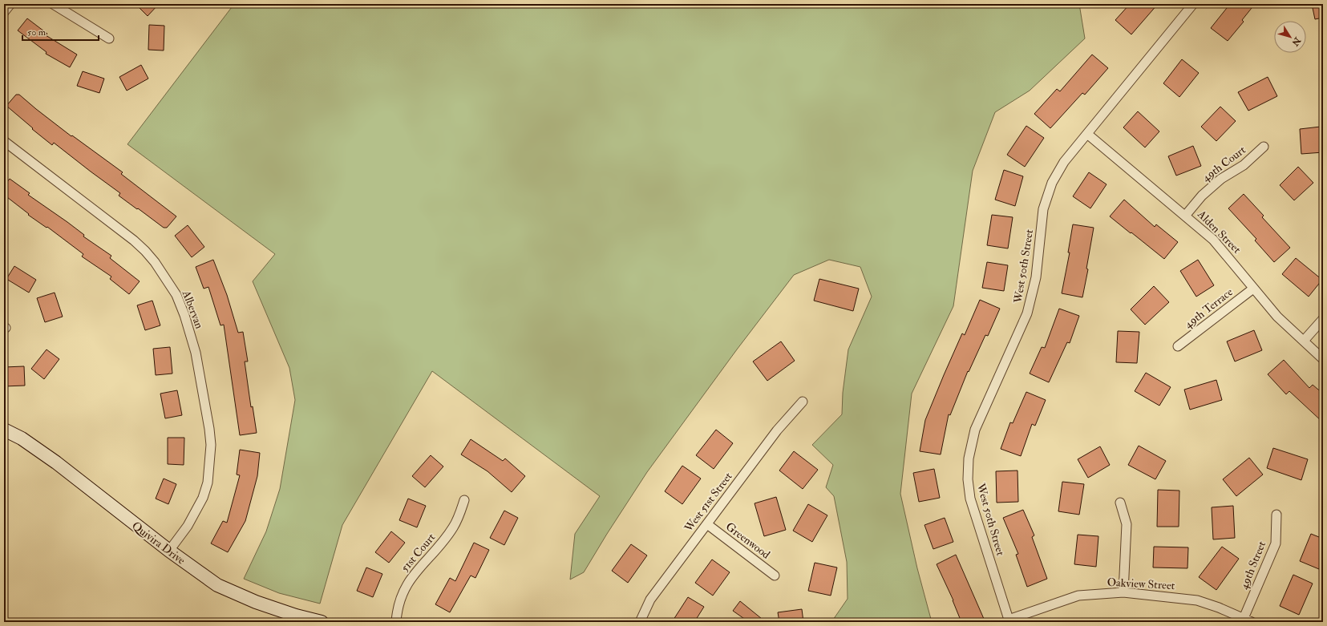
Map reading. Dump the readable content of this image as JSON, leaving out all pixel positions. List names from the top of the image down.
{
  "streets": {
    "main road": ["Quivira Drive"],
    "street": [
      "49th Court",
      "Alden Street",
      "West 50th Street",
      "49th Terrace",
      "Albervan",
      "West 51st Street",
      "Greenwood",
      "51st Court",
      "49th Street",
      "Oakview Street"
    ]
  },
  "crossings": [
    ["49th Court", "Alden Street"],
    ["Alden Street", "West 50th Street"],
    ["Alden Street", "49th Terrace"],
    ["West 50th Street", "Oakview Street"],
    ["Albervan", "Quivira Drive"],
    ["West 51st Street", "Greenwood"],
    ["49th Street", "Oakview Street"]
  ],
  "scale_bar": "50 m",
  "north": "bottom right"
}
